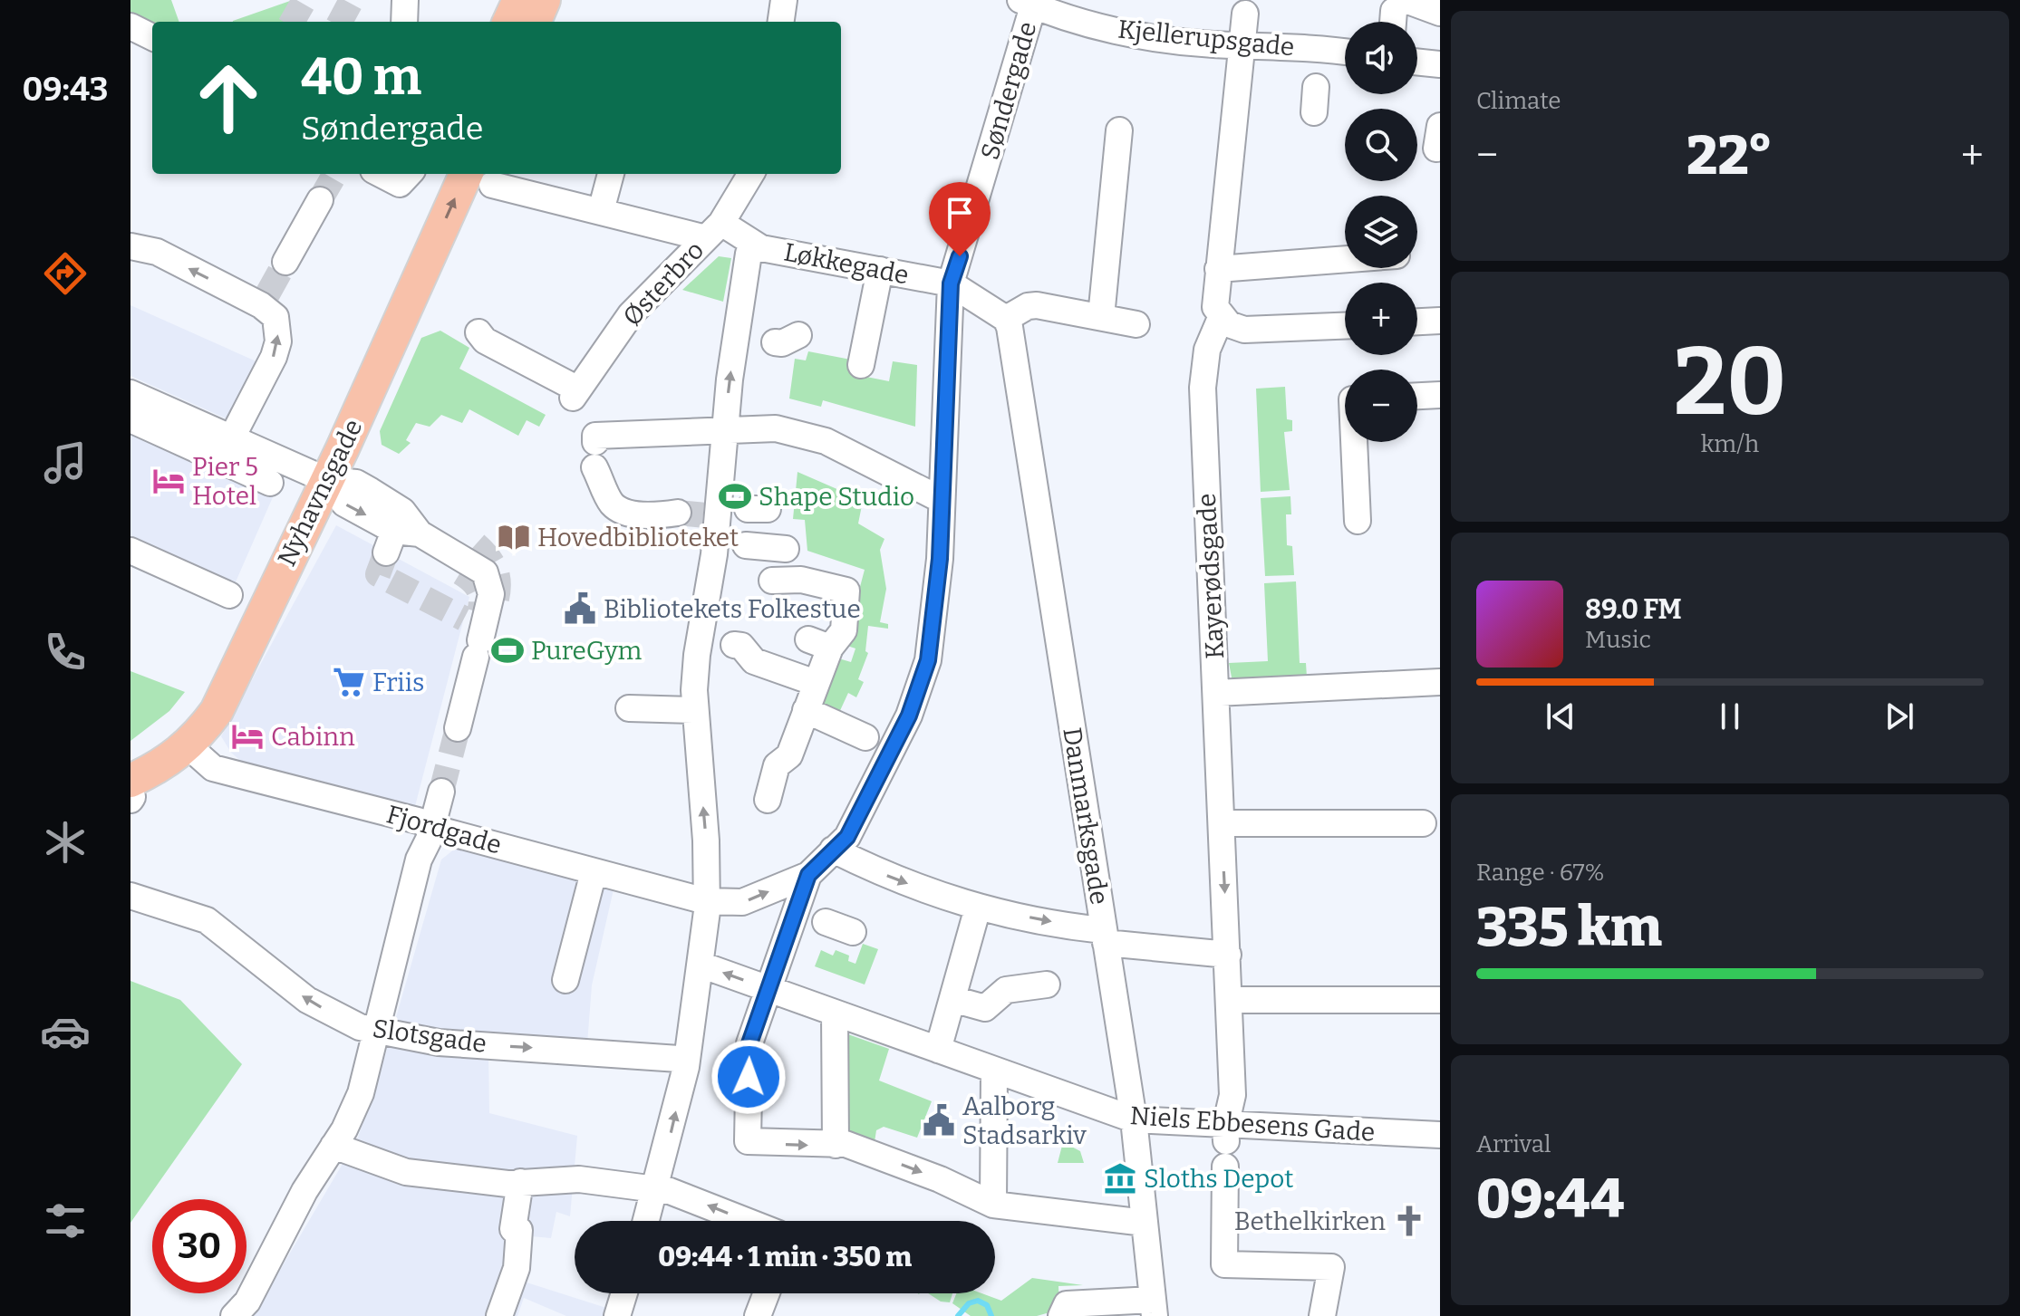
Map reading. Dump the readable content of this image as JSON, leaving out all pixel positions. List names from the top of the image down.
{
  "streets": {
    "main road": ["Nyhavnsgade"],
    "street": [
      "Kjellerupsgade",
      "Søndergade",
      "Løkkegade",
      "Østerbro",
      "Kayerødsgade",
      "Danmarksgade",
      "Fjordgade",
      "Slotsgade",
      "Niels Ebbesens Gade"
    ]
  },
  "crossings": [
    ["Kjellerupsgade", "Søndergade"],
    ["Kjellerupsgade", "Kayerødsgade"],
    ["Søndergade", "Løkkegade"],
    ["Søndergade", "Fjordgade"],
    ["Søndergade", "Niels Ebbesens Gade"],
    ["Løkkegade", "Østerbro"],
    ["Løkkegade", "Nyhavnsgade"],
    ["Løkkegade", "Danmarksgade"],
    ["Nyhavnsgade", "Fjordgade"],
    ["Kayerødsgade", "Niels Ebbesens Gade"],
    ["Danmarksgade", "Niels Ebbesens Gade"]
  ],
  "places": {
    "hotel": ["Pier 5 Hotel", "Cabinn"],
    "sports": ["Shape Studio", "PureGym"],
    "library": ["Hovedbiblioteket"],
    "public building": ["Bibliotekets Folkestue", "Aalborg Stadsarkiv"],
    "supermarket": ["Friis"],
    "museum": ["Sloths Depot"],
    "church": ["Bethelkirken"]
  },
  "page": {
    "tabs": "09:43",
    "tile": [
      "Climate",
      ["20", "km/h"],
      ["Range · 67%", "335 km"],
      ["Arrival", "09:44"]
    ],
    "map_buttons": ["+", "−"],
    "turn": ["40 m", "Søndergade"],
    "heat": ["−", "22°", "+"],
    "song": ["89.0 FM", "Music"],
    "limit": "30",
    "trip": "09:44 · 1 min · 350 m"
  }
}
